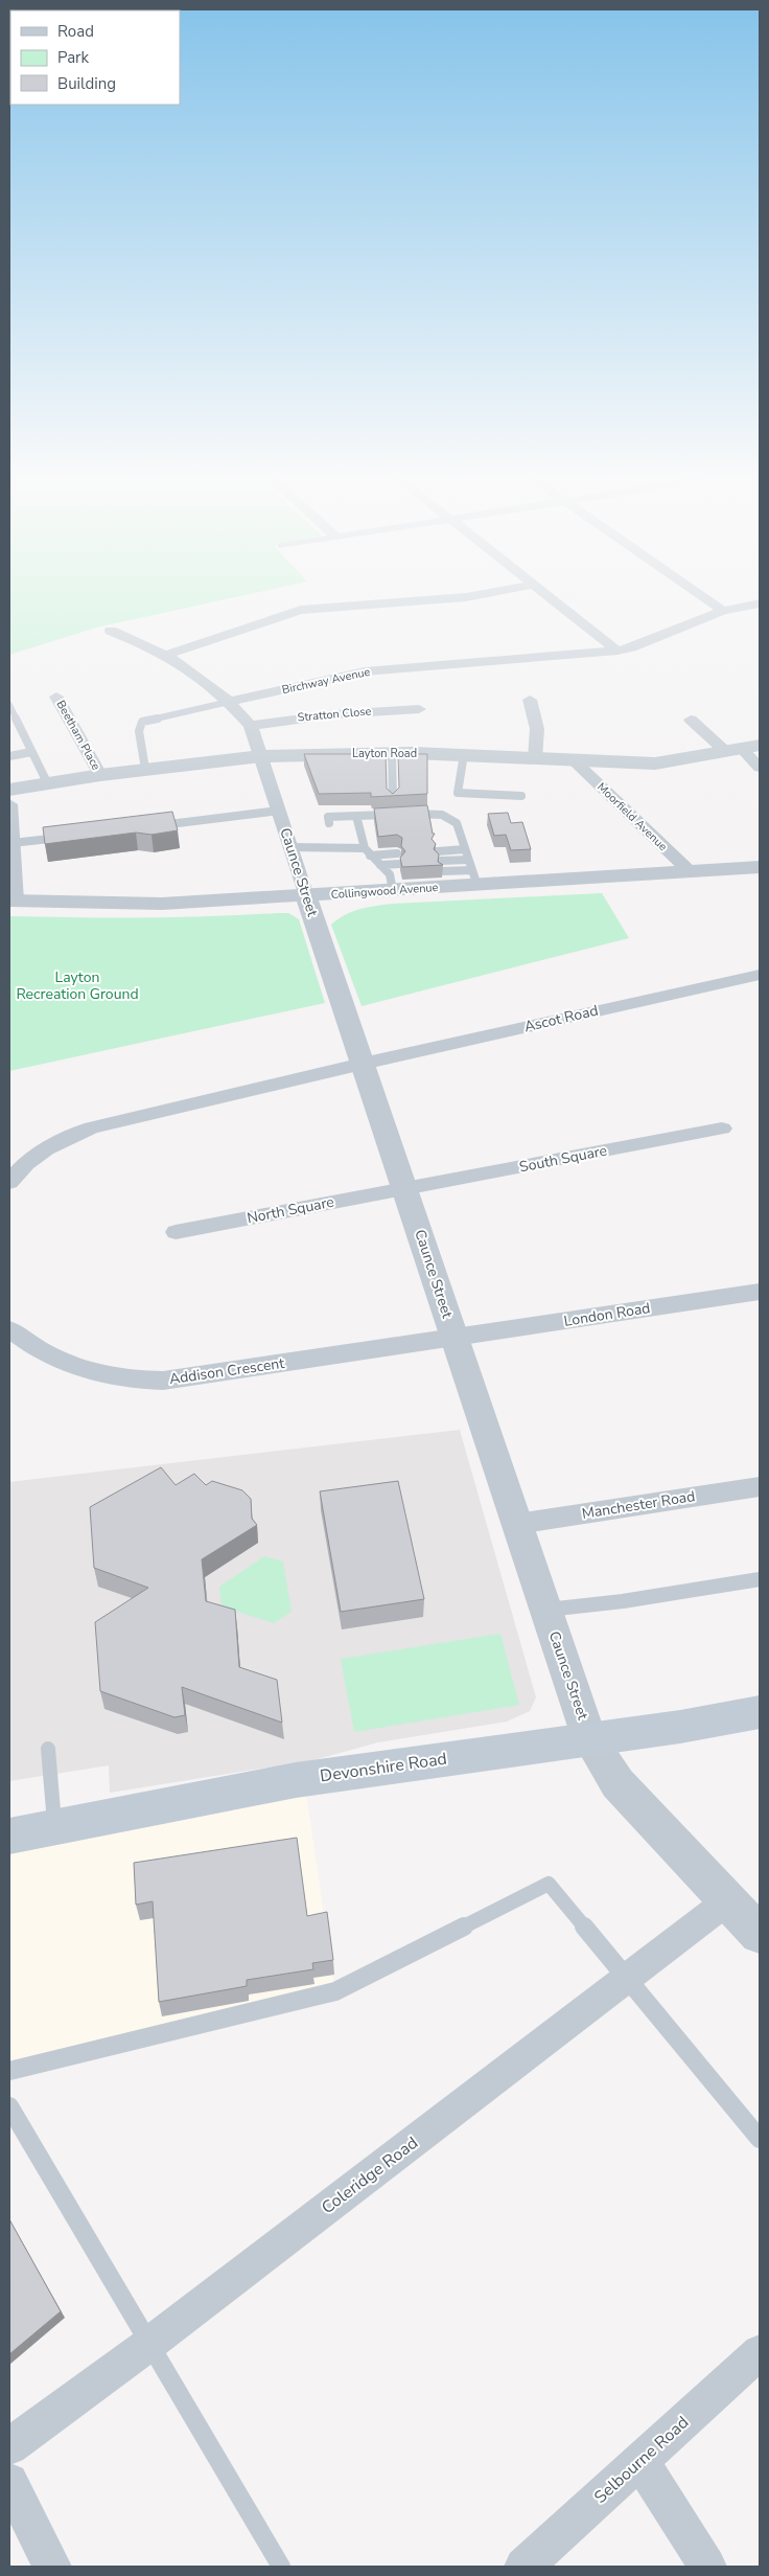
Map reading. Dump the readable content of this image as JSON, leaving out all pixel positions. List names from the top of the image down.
{
  "streets": {
    "main road": ["Devonshire Road"],
    "street": [
      "Birchway Avenue",
      "Stratton Close",
      "Beetham Place",
      "Layton Road",
      "Moorfield Avenue",
      "Caunce Street",
      "Collingwood Avenue",
      "Ascot Road",
      "South Square",
      "North Square",
      "London Road",
      "Addison Crescent",
      "Manchester Road",
      "Coleridge Road",
      "Selbourne Road"
    ]
  },
  "crossings": [
    ["Birchway Avenue", "Caunce Street"],
    ["Stratton Close", "Caunce Street"],
    ["Beetham Place", "Layton Road"],
    ["Layton Road", "Moorfield Avenue"],
    ["Layton Road", "Caunce Street"],
    ["Moorfield Avenue", "Collingwood Avenue"],
    ["Caunce Street", "Collingwood Avenue"],
    ["Caunce Street", "Ascot Road"],
    ["Caunce Street", "South Square"],
    ["Caunce Street", "North Square"],
    ["Caunce Street", "London Road"],
    ["Caunce Street", "Addison Crescent"],
    ["Caunce Street", "Manchester Road"],
    ["Caunce Street", "Devonshire Road"],
    ["Caunce Street", "Coleridge Road"],
    ["South Square", "North Square"],
    ["London Road", "Addison Crescent"]
  ],
  "parks": ["Layton Recreation Ground"],
  "legend": ["Road", "Park", "Building"]
}
